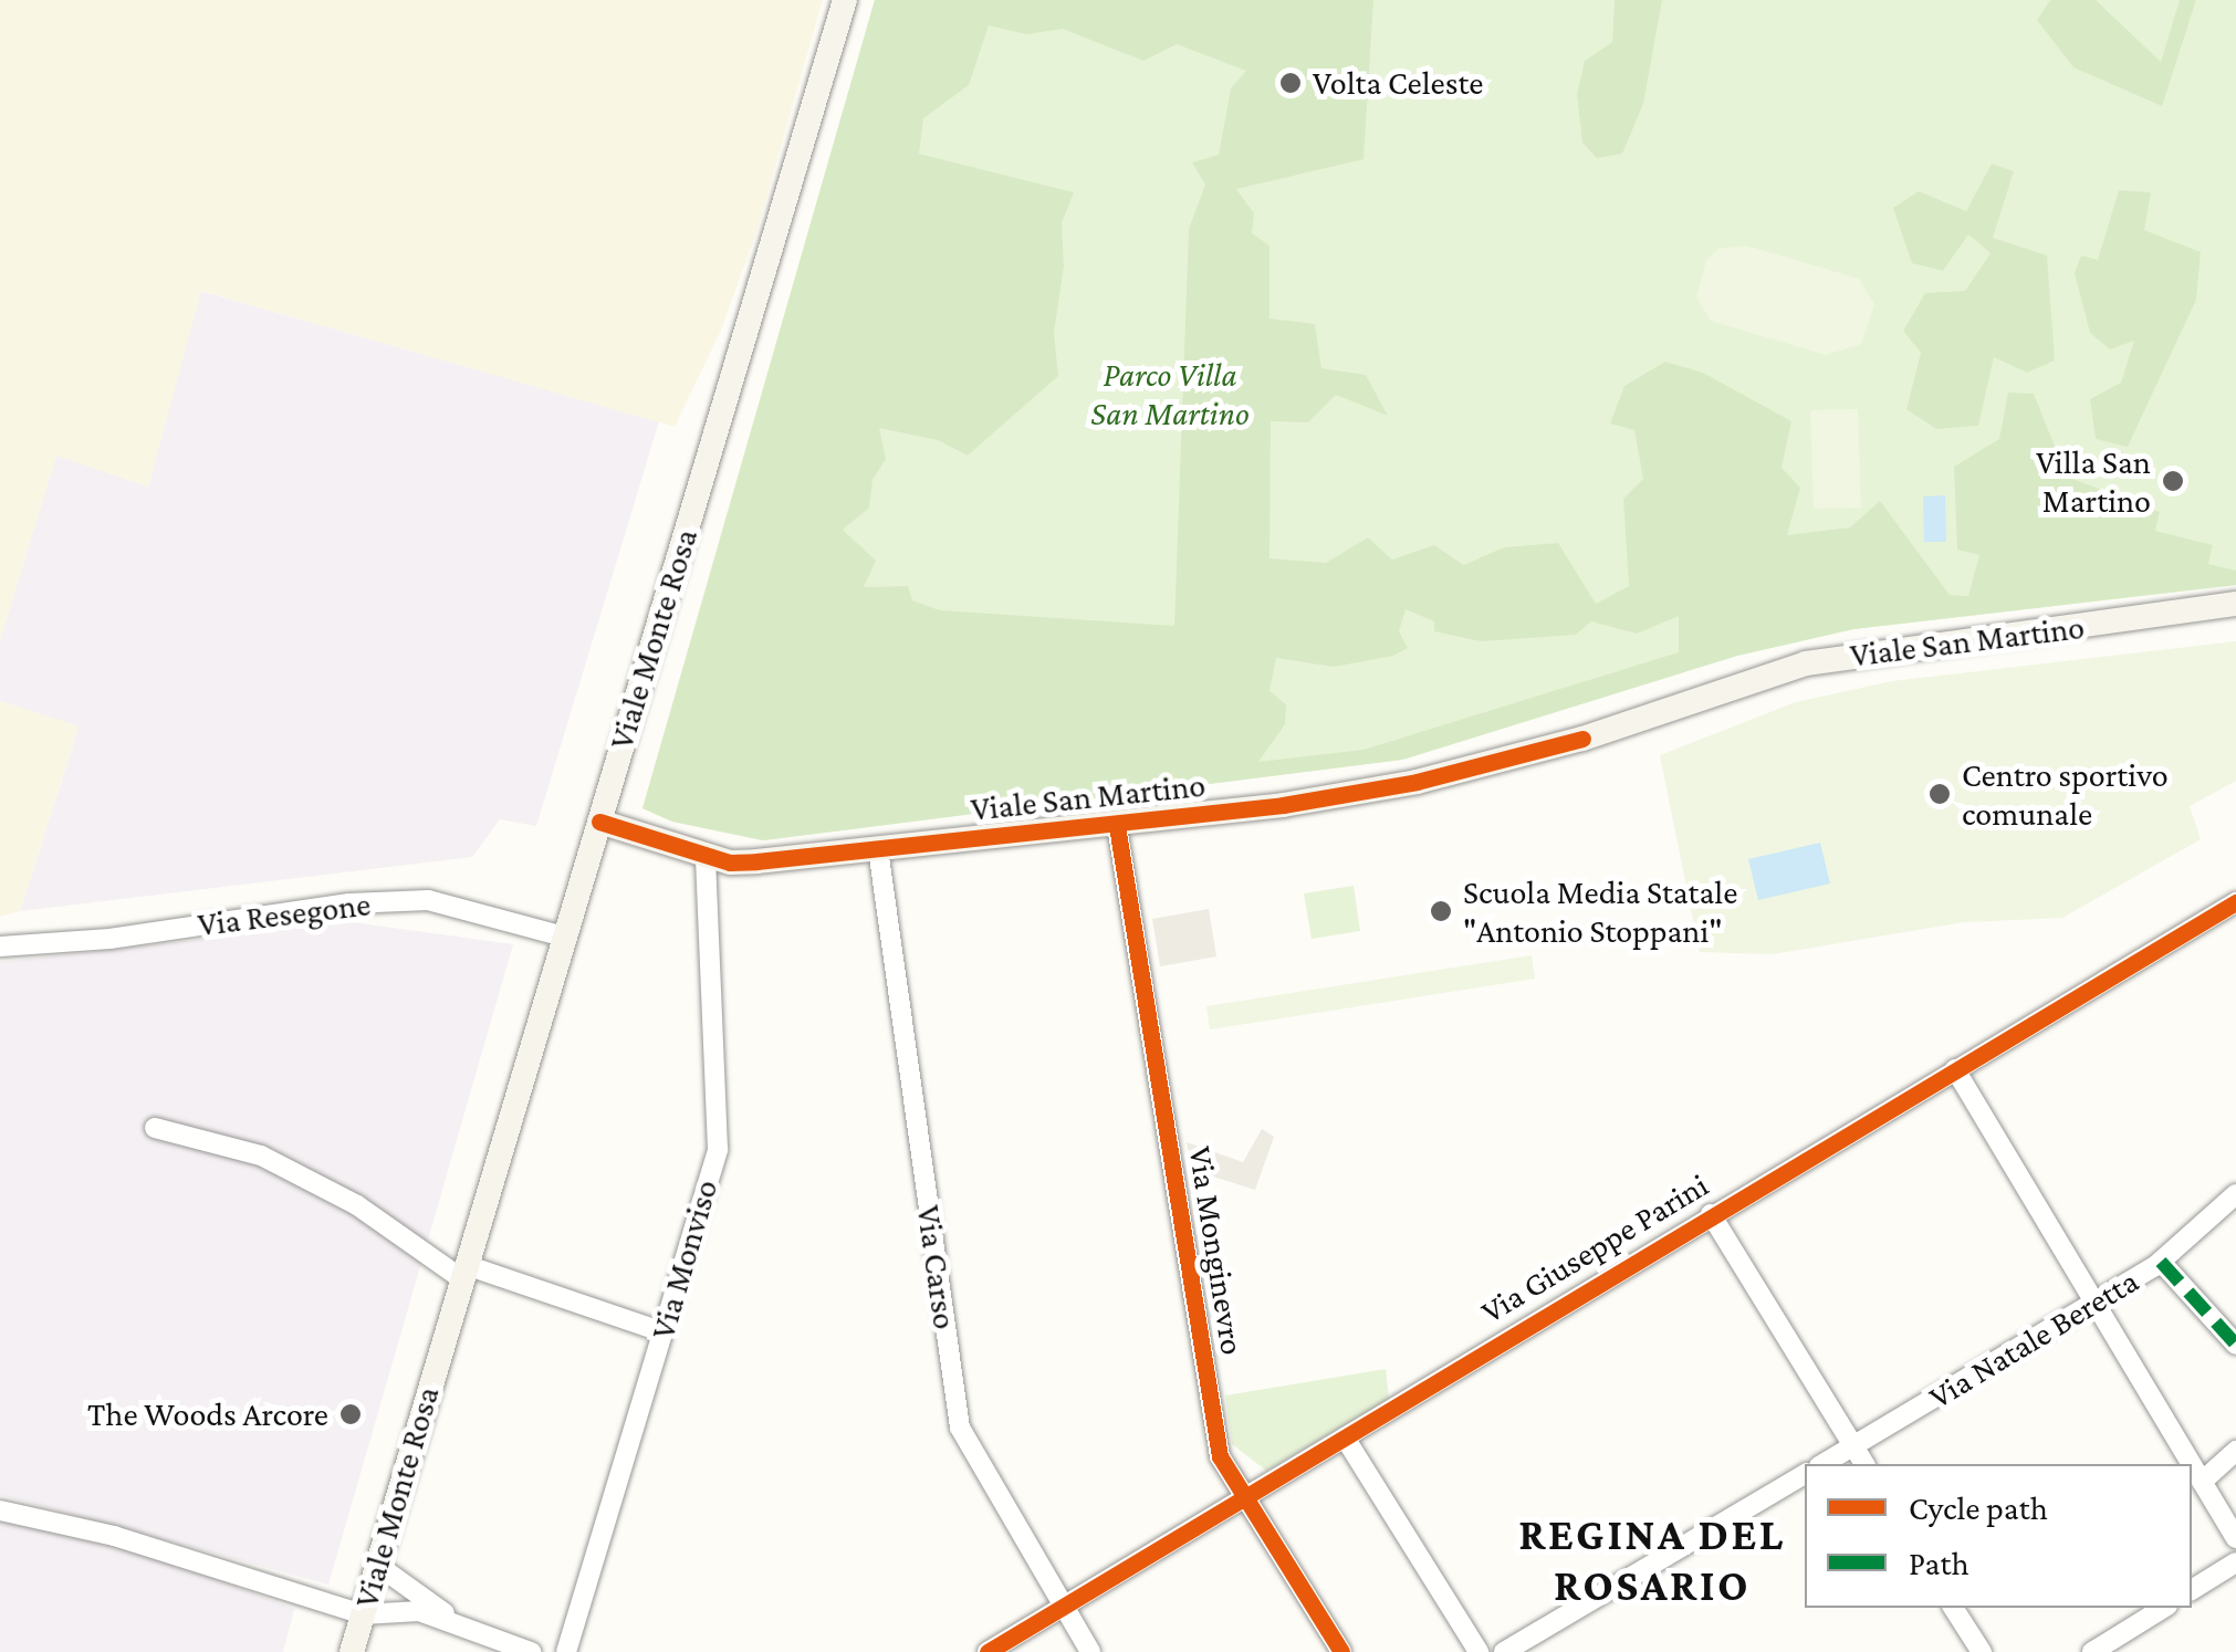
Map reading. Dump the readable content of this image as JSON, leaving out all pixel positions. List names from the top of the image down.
{
  "streets": {
    "main road": ["Viale Monte Rosa", "Viale San Martino"],
    "street": [
      "Via Resegone",
      "Via Giuseppe Parini",
      "Via Monginevro",
      "Via Monviso",
      "Via Carso",
      "Via Natale Beretta"
    ]
  },
  "crossings": [
    ["Viale Monte Rosa", "Viale San Martino"],
    ["Viale Monte Rosa", "Via Resegone"],
    ["Viale San Martino", "Via Monginevro"],
    ["Viale San Martino", "Via Monviso"],
    ["Viale San Martino", "Via Carso"],
    ["Via Giuseppe Parini", "Via Monginevro"],
    ["Via Giuseppe Parini", "Via Carso"]
  ],
  "districts": ["REGINA DEL ROSARIO"],
  "parks": ["Parco Villa San Martino"],
  "places": [
    "Volta Celeste",
    "Villa San Martino",
    "Centro sportivo comunale",
    "Scuola Media Statale \"Antonio Stoppani\"",
    "The Woods Arcore"
  ],
  "legend": ["Cycle path", "Path"]
}
